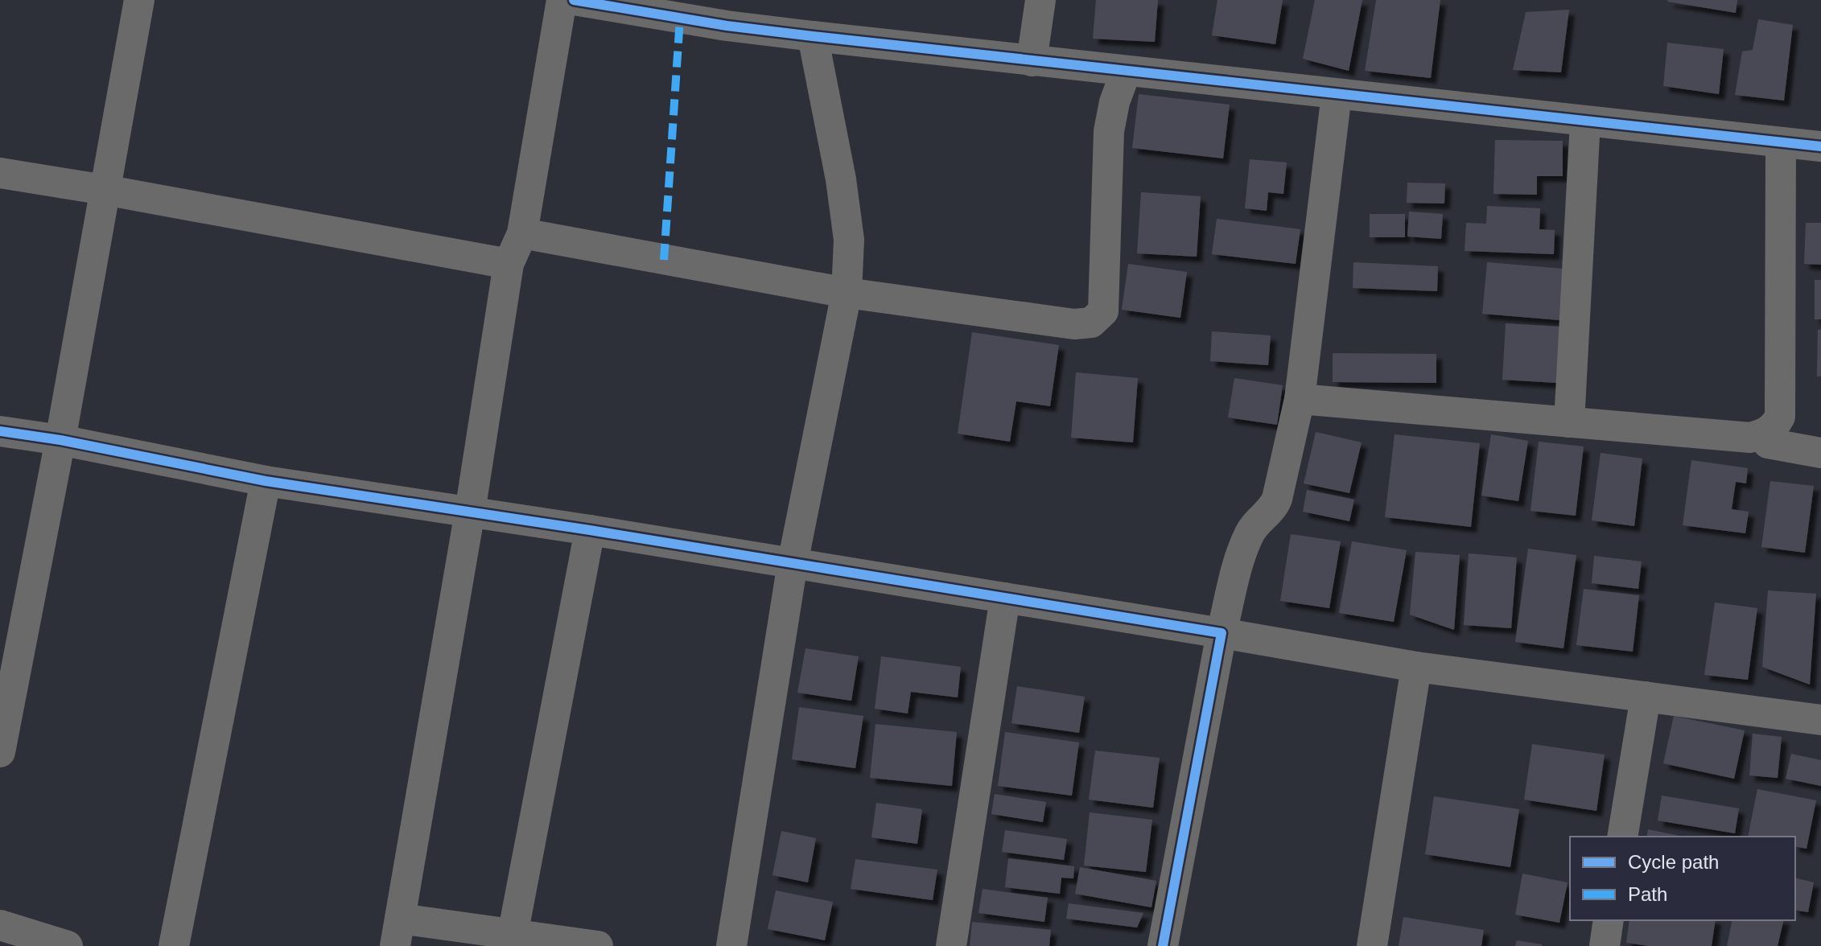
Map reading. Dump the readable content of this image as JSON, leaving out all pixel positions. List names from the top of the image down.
{
  "legend": ["Cycle path", "Path"]
}
